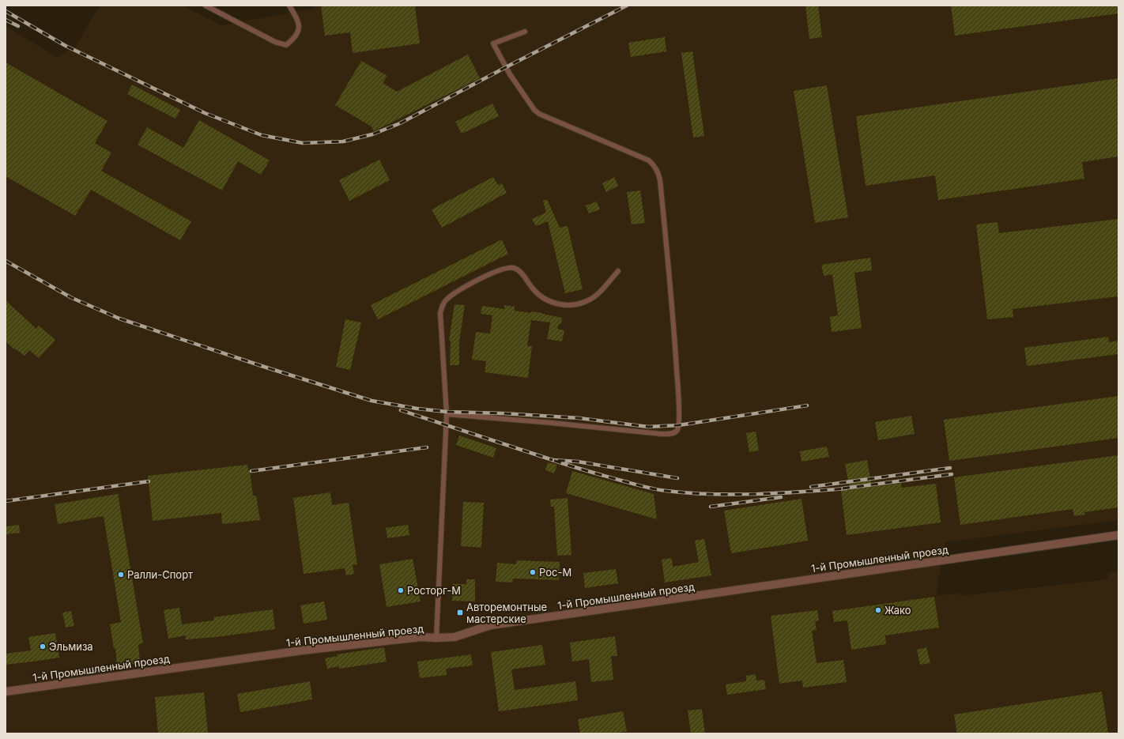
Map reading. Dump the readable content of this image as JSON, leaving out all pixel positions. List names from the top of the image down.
{
  "streets": {
    "street": ["1-й Промышленный проезд"]
  },
  "places": {
    "other": [
      "Рос-М",
      "Ралли-Спорт",
      "Росторг-М",
      "Жако",
      "Эльмиза"
    ],
    "transit": ["Авторемонтные мастерские"]
  }
}
